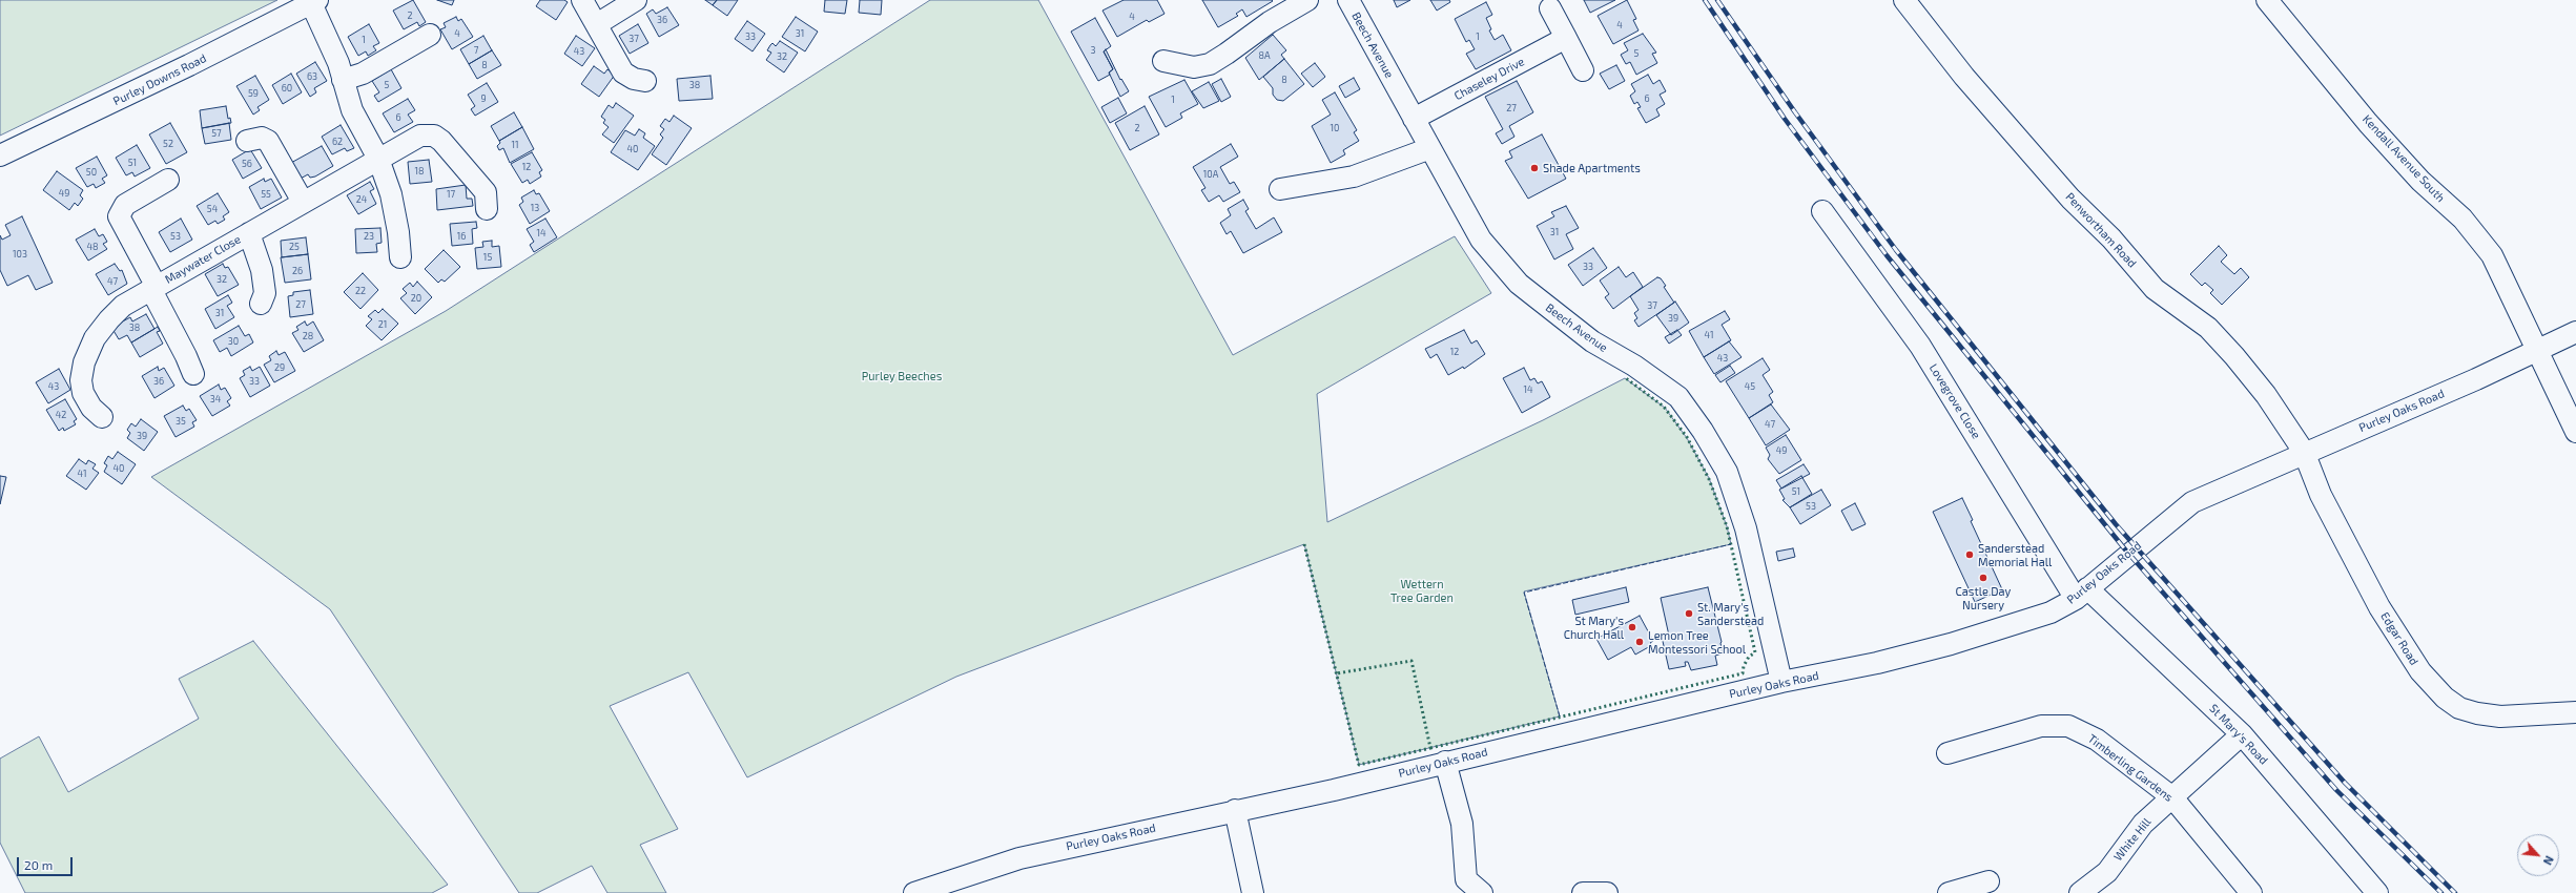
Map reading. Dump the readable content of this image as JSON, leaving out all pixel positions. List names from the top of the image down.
{
  "streets": {
    "street": [
      "Beech Avenue",
      "Chaseley Drive",
      "Purley Downs Road",
      "Kendall Avenue South",
      "Penwortham Road",
      "Maywater Close",
      "Lovegrove Close",
      "Purley Oaks Road",
      "Edgar Road",
      "St Mary's Road",
      "Timberling Gardens",
      "White Hill"
    ]
  },
  "crossings": [
    ["Beech Avenue", "Chaseley Drive"],
    ["Beech Avenue", "Purley Oaks Road"],
    ["Kendall Avenue South", "Purley Oaks Road"],
    ["Penwortham Road", "Purley Oaks Road"],
    ["Penwortham Road", "Edgar Road"],
    ["Lovegrove Close", "Purley Oaks Road"],
    ["Lovegrove Close", "St Mary's Road"],
    ["Purley Oaks Road", "Edgar Road"],
    ["Purley Oaks Road", "St Mary's Road"],
    ["St Mary's Road", "White Hill"],
    ["Timberling Gardens", "White Hill"]
  ],
  "parks": ["Purley Beeches", "Wettern Tree Garden"],
  "places": [
    "Shade Apartments",
    "Sanderstead Memorial Hall",
    "Castle Day Nursery",
    "St. Mary's Sanderstead",
    "St Mary's Church Hall",
    "Lemon Tree Montessori School"
  ],
  "house_numbers": [
    "2",
    "4",
    "36",
    "4",
    "4",
    "31",
    "33",
    "1",
    "37",
    "1",
    "7",
    "3",
    "43",
    "5",
    "8A",
    "32",
    "8",
    "63",
    "8",
    "5",
    "38",
    "60",
    "59",
    "9",
    "6",
    "1",
    "27",
    "6",
    "2",
    "10",
    "57",
    "62",
    "52",
    "11",
    "40",
    "51",
    "56",
    "12",
    "18",
    "50",
    "10A",
    "49",
    "55",
    "17",
    "24",
    "13",
    "54",
    "31",
    "14",
    "53",
    "23",
    "16",
    "48",
    "25",
    "103",
    "15",
    "33",
    "26",
    "32",
    "47",
    "22",
    "20",
    "27",
    "37",
    "31",
    "39",
    "21",
    "38",
    "41",
    "28",
    "30",
    "12",
    "43",
    "29",
    "36",
    "33",
    "43",
    "45",
    "14",
    "34",
    "42",
    "35",
    "47",
    "39",
    "49",
    "40",
    "41",
    "51",
    "53"
  ],
  "scale_bar": "20 m",
  "north": "bottom right"
}
